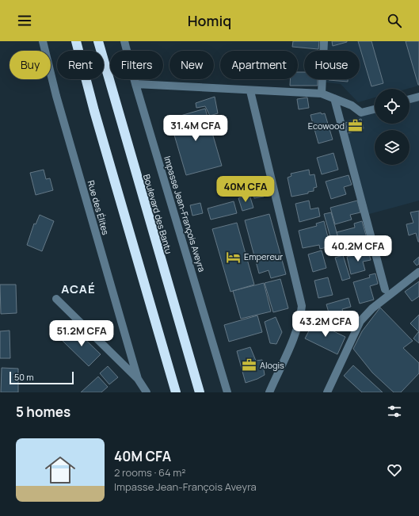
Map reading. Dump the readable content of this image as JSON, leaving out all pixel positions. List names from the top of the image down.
{
  "streets": {
    "highway": ["Boulevard des Bantu"],
    "street": ["Rue des Élites", "Impasse Jean-François Aveyra"]
  },
  "districts": ["ACAÉ"],
  "places": {
    "office": ["Ecowood", "Alogis"],
    "hotel": ["Empereur"]
  },
  "scale_bar": "50 m",
  "page": {
    "header": "Homiq",
    "chip": [
      "Buy",
      "Rent",
      "Filters",
      "New",
      "Apartment",
      "House"
    ],
    "price": [
      "31.4M CFA",
      "40M CFA",
      "40.2M CFA",
      "43.2M CFA",
      "51.2M CFA"
    ],
    "scale": "50 m",
    "heading": "5 homes",
    "list": [
      {
        "name": "40M CFA",
        "note": "2 rooms · 64 m² · Impasse Jean-François Aveyra"
      }
    ]
  }
}
